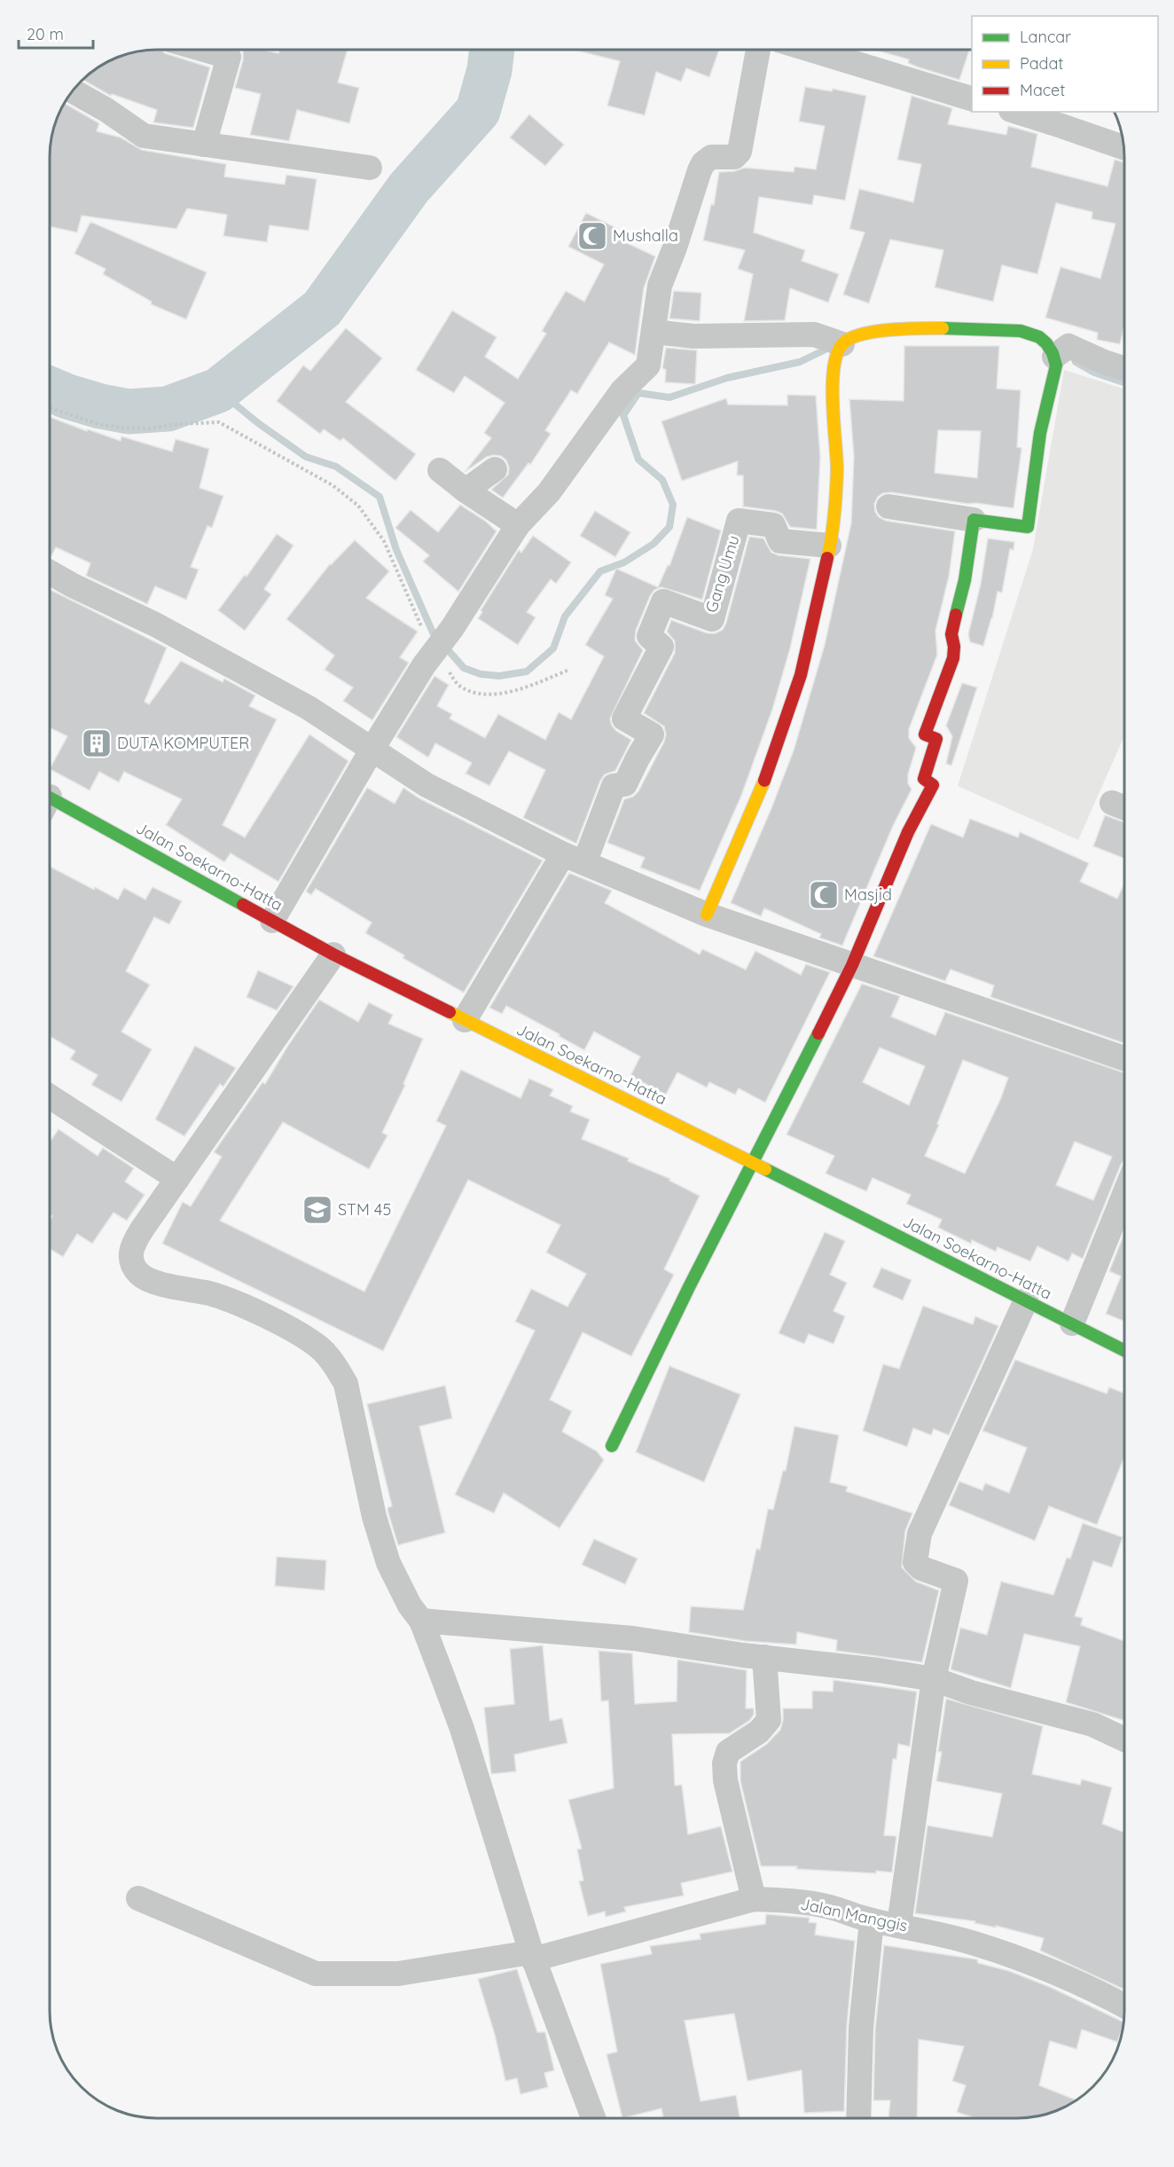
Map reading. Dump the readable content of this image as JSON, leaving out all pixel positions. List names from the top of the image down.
{
  "streets": {
    "main road": ["Jalan Soekarno-Hatta"],
    "street": ["Gang Umu", "Jalan Manggis"]
  },
  "places": {
    "mosque": ["Mushalla", "Masjid"],
    "building": ["DUTA KOMPUTER"],
    "school or university": ["STM 45"]
  },
  "legend": ["Lancar", "Padat", "Macet"],
  "scale_bar": "20 m"
}
